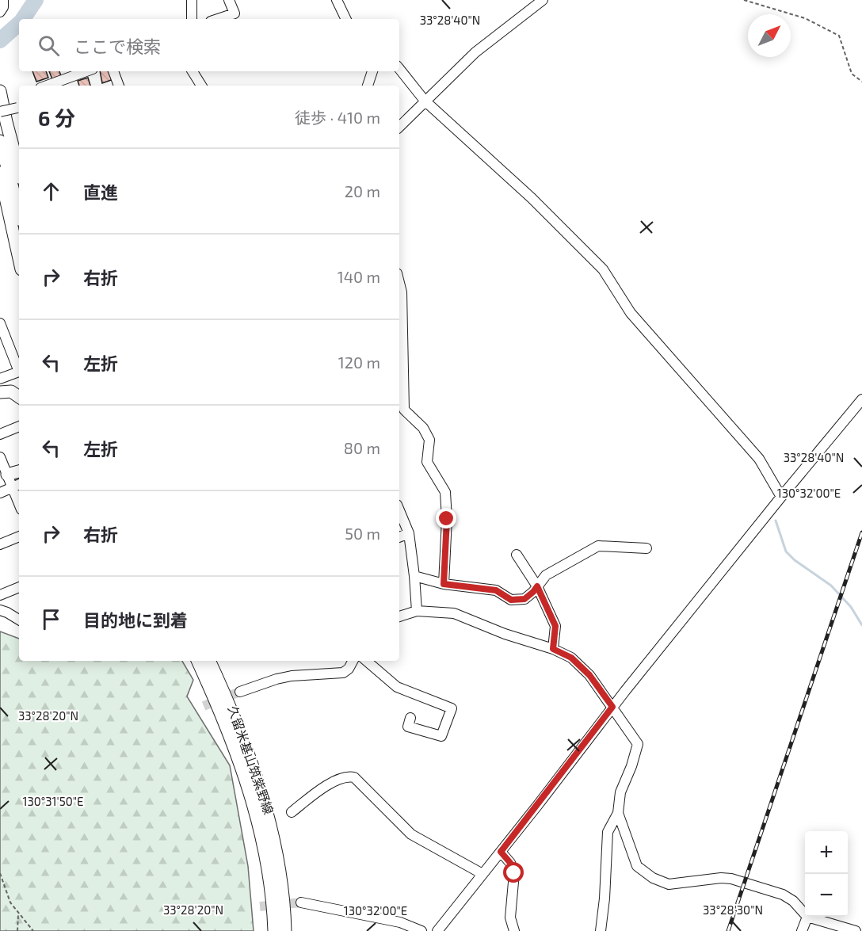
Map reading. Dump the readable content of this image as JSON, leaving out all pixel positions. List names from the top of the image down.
{
  "streets": {
    "main road": ["久留米基山筑紫野線"]
  },
  "north": "top right",
  "page": {
    "search": "ここで検索",
    "heading": ["6 分", "徒歩 · 410 m"],
    "list": [
      ["直進", "20 m"],
      ["右折", "140 m"],
      ["左折", "120 m"],
      ["左折", "80 m"],
      ["右折", "50 m"],
      "目的地に到着"
    ],
    "map_buttons": ["+", "−"]
  },
  "coordinates": [
    "33°28'40\"N",
    "130°32'00\"E",
    "33°28'20\"N",
    "130°31'50\"E",
    "33°28'30\"N"
  ]
}
